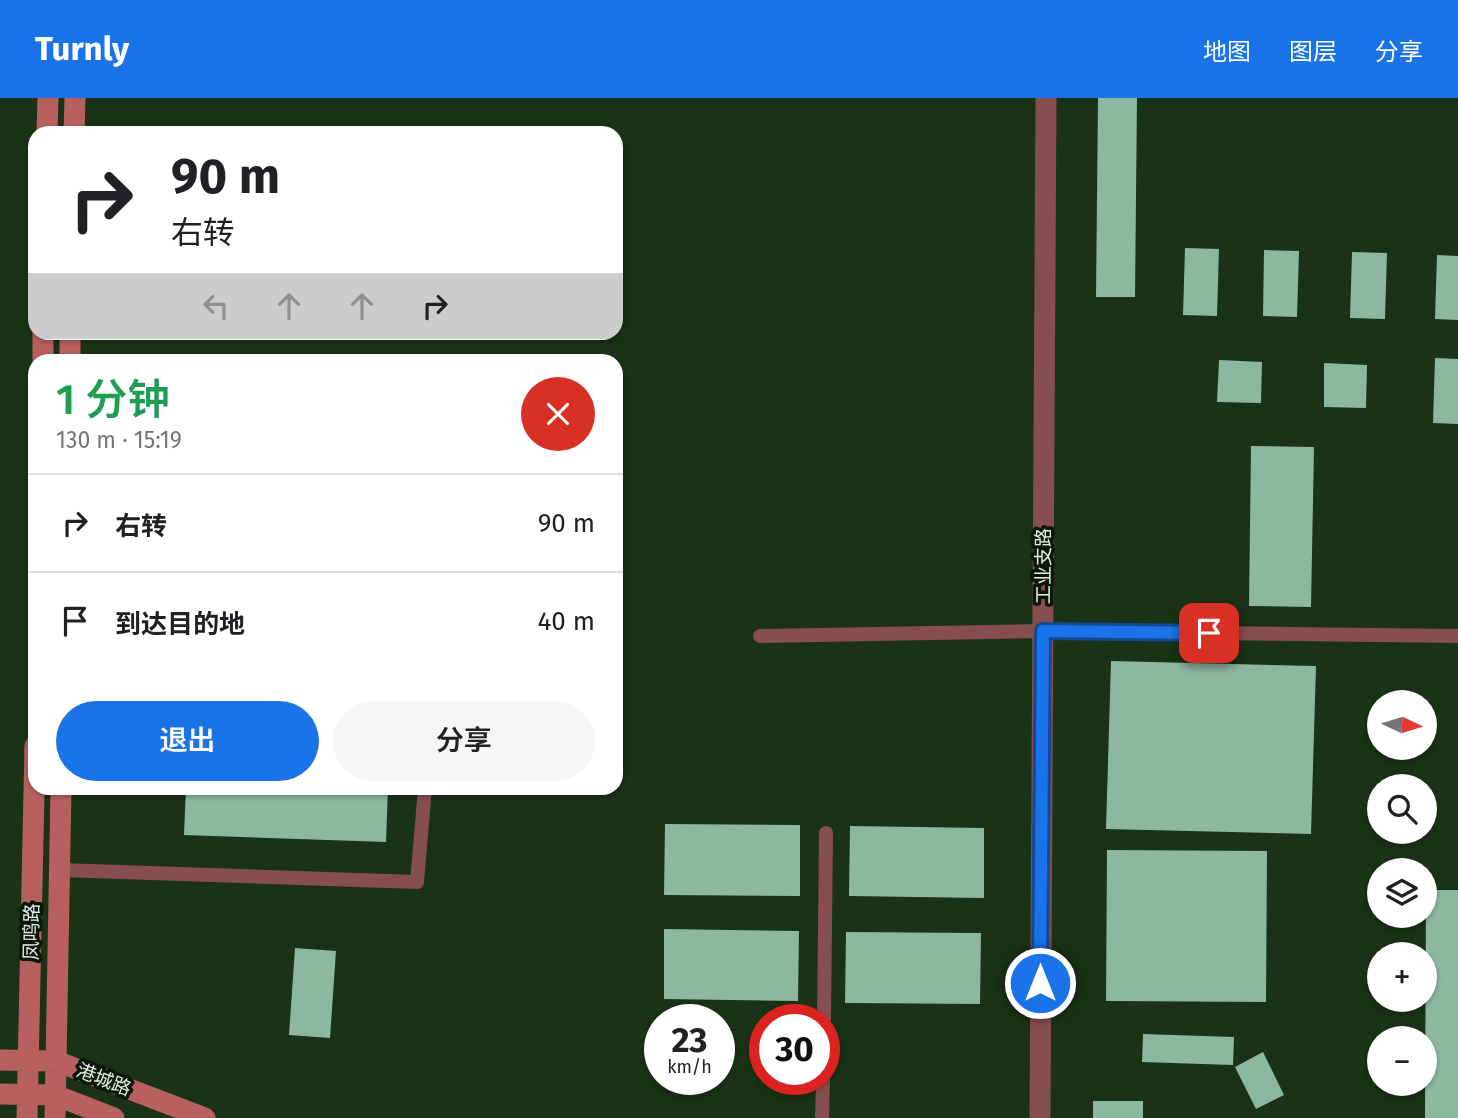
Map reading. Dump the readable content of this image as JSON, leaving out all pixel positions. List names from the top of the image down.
{
  "streets": {
    "street": ["工业支路", "凤鸣路", "港城路"]
  },
  "crossings": [
    ["凤鸣路", "港城路"]
  ],
  "north": "right",
  "page": {
    "header": "Turnly",
    "nav": ["地图", "图层", "分享"],
    "turn": ["90 m", "右转"],
    "heading": ["1 分钟", "130 m · 15:19"],
    "list": [
      {
        "name": "右转",
        "value": "90 m"
      },
      {
        "name": "到达目的地",
        "value": "40 m"
      }
    ],
    "buttons": ["退出", "分享"],
    "map_buttons": ["+", "−"],
    "speed": "23 km/h",
    "limit": "30"
  }
}
